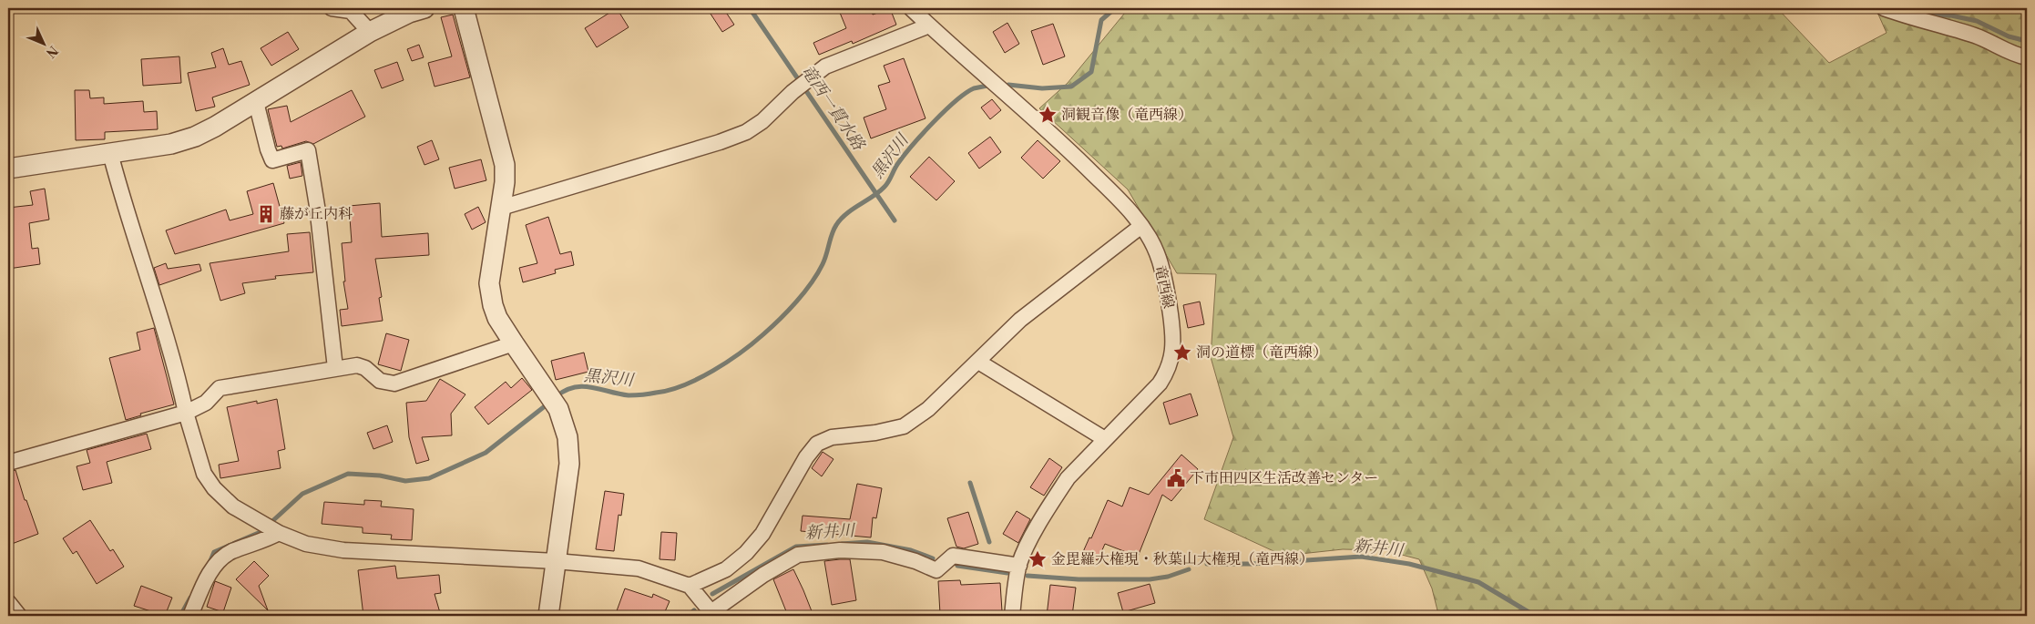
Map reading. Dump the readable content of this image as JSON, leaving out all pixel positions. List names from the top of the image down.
{
  "streets": {
    "street": ["竜西線"]
  },
  "water": ["竜西一貫水路", "黒沢川", "新井川"],
  "places": {
    "place": ["洞観音像（竜西線）", "洞の道標（竜西線）", "金毘羅大権現・秋葉山大権現（竜西線）"],
    "building": ["藤が丘内科"],
    "public building": ["下市田四区生活改善センター"]
  },
  "north": "bottom right"
}
